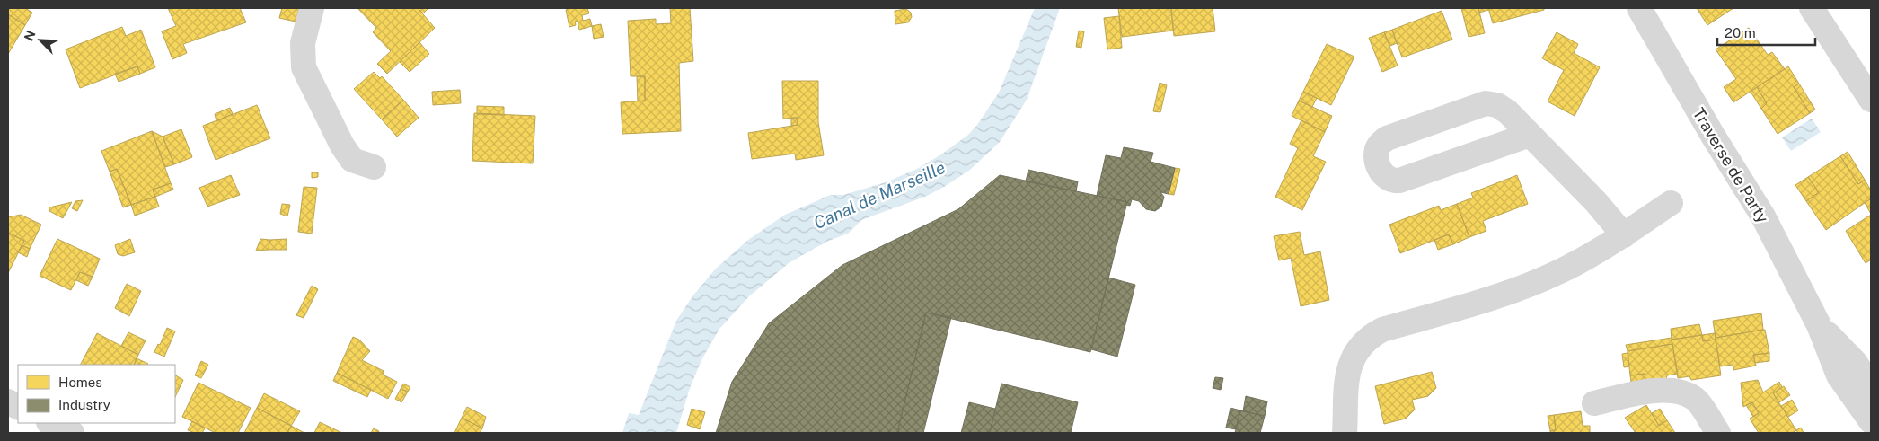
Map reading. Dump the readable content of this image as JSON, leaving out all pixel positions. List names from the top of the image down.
{
  "streets": {
    "street": ["Traverse de Party"]
  },
  "water": ["Canal de Marseille"],
  "legend": ["Homes", "Industry"],
  "scale_bar": "20 m",
  "north": "top left"
}
